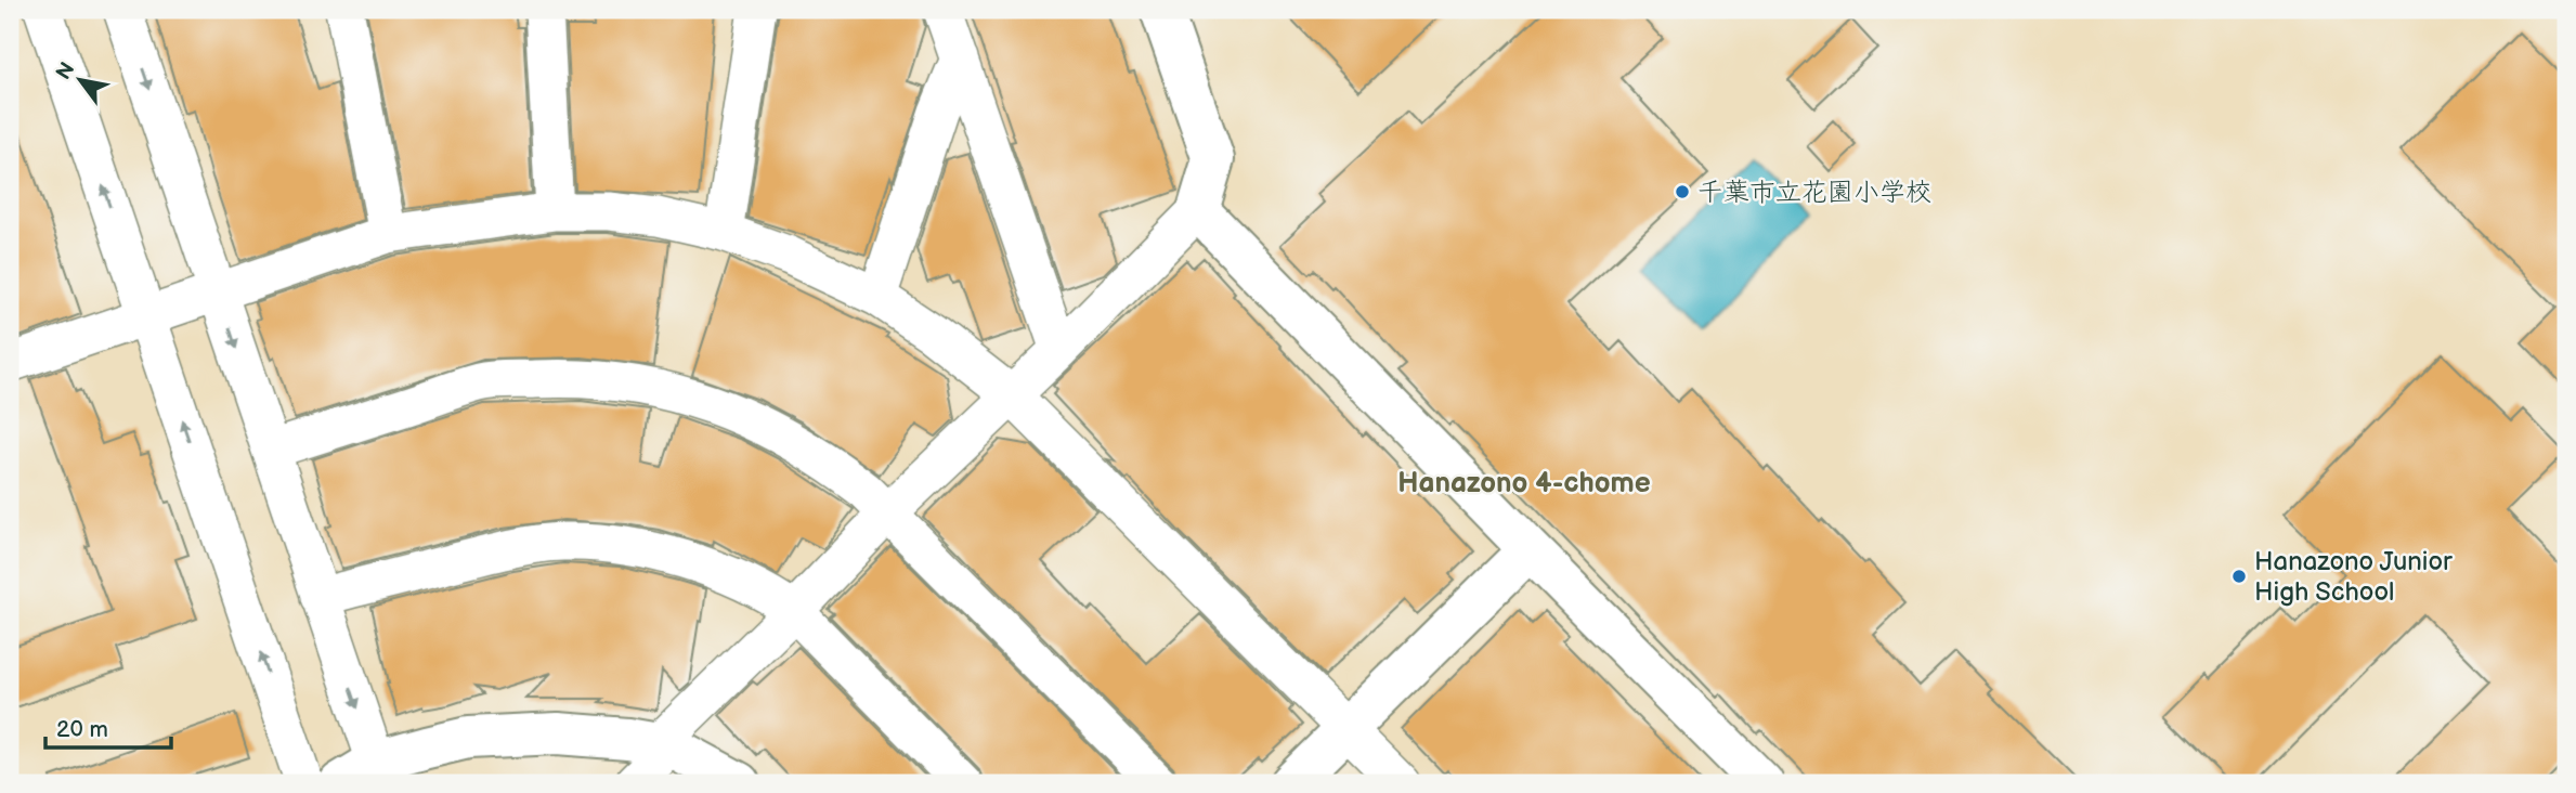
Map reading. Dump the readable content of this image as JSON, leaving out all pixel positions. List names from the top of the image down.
{
  "districts": ["Hanazono 4-chome"],
  "places": ["千葉市立花園小学校", "Hanazono Junior High School"],
  "scale_bar": "20 m",
  "north": "top left"
}
